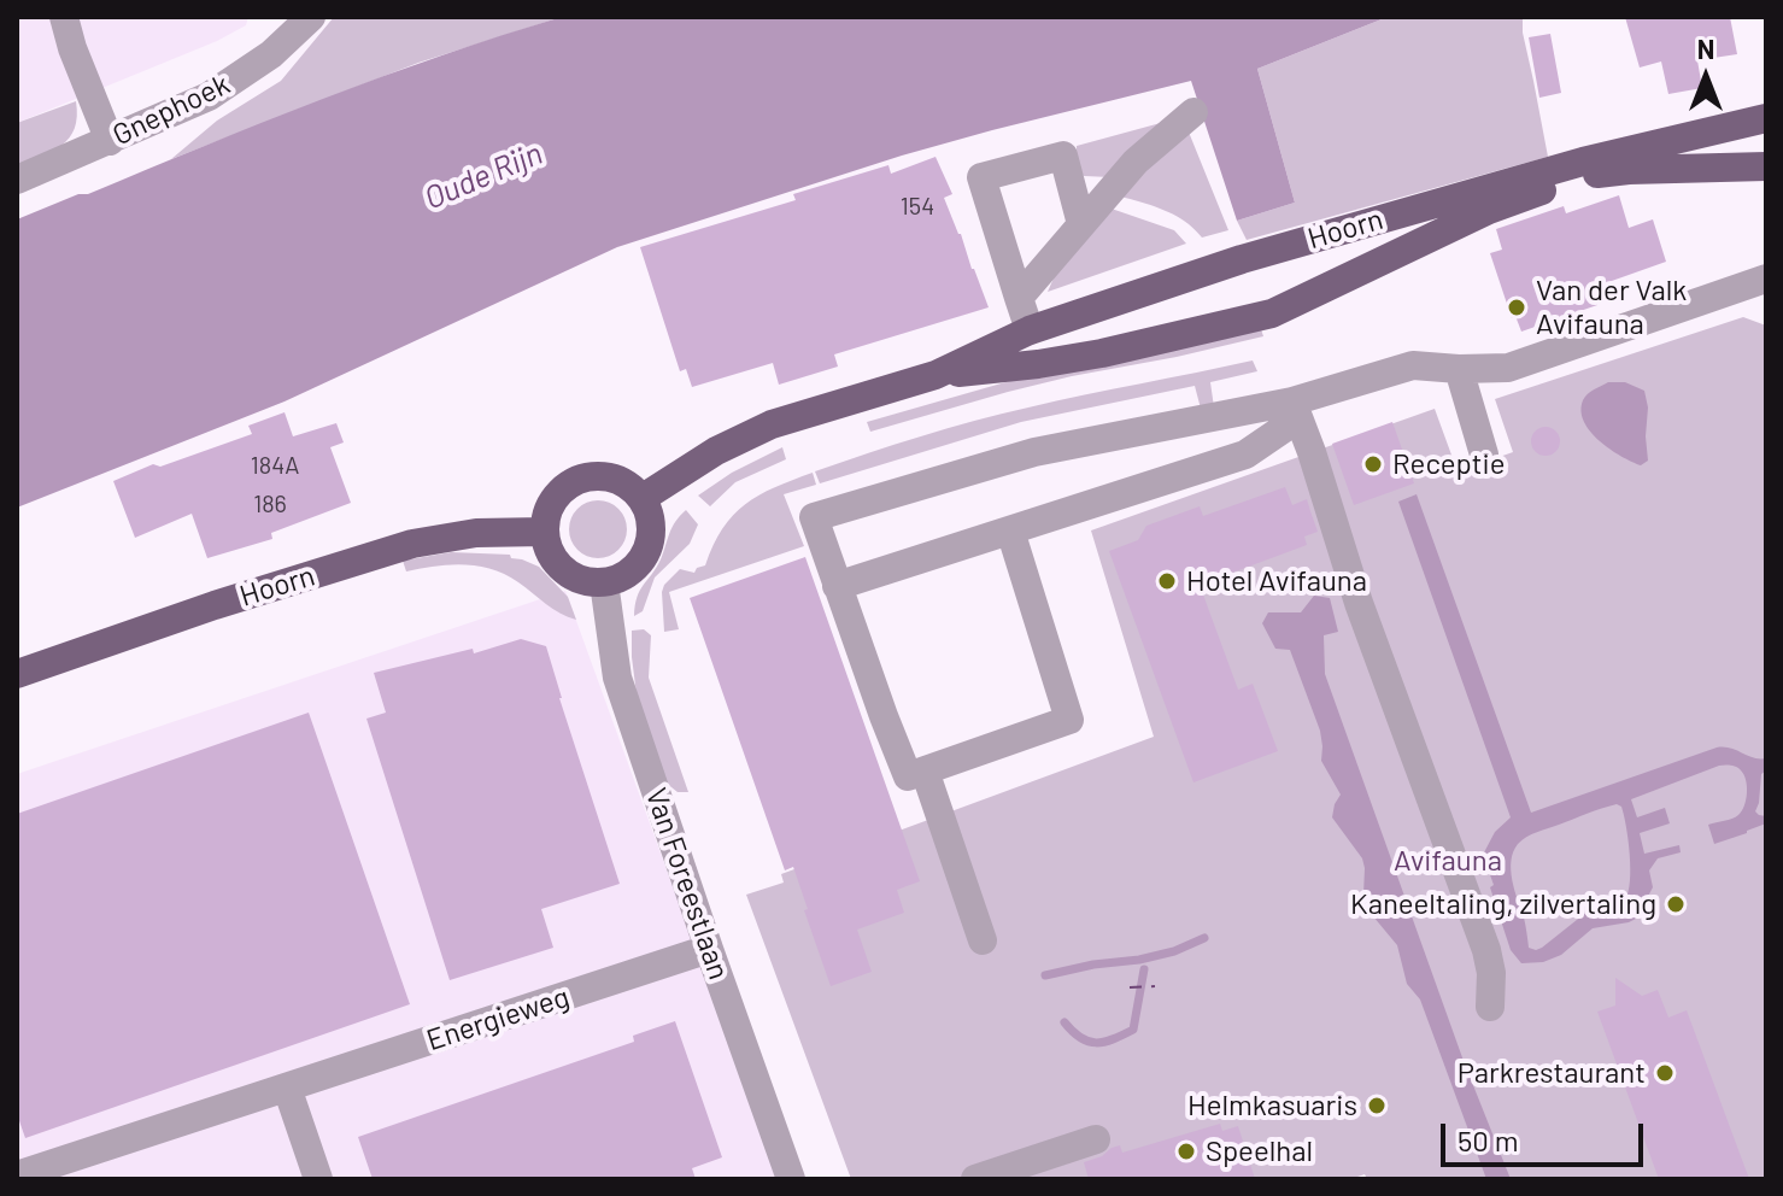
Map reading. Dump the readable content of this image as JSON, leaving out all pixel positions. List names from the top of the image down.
{
  "streets": {
    "main road": ["Hoorn"],
    "street": ["Gnephoek", "Van Foreestlaan", "Energieweg"]
  },
  "crossings": [
    ["Hoorn", "Van Foreestlaan"],
    ["Van Foreestlaan", "Energieweg"]
  ],
  "water": ["Oude Rijn"],
  "parks": ["Avifauna"],
  "places": [
    "Van der Valk Avifauna",
    "Receptie",
    "Hotel Avifauna",
    "Kaneeltaling, zilvertaling",
    "Parkrestaurant",
    "Helmkasuaris",
    "Speelhal"
  ],
  "house_numbers": ["154", "184A", "186"],
  "scale_bar": "50 m",
  "north": "top"
}
